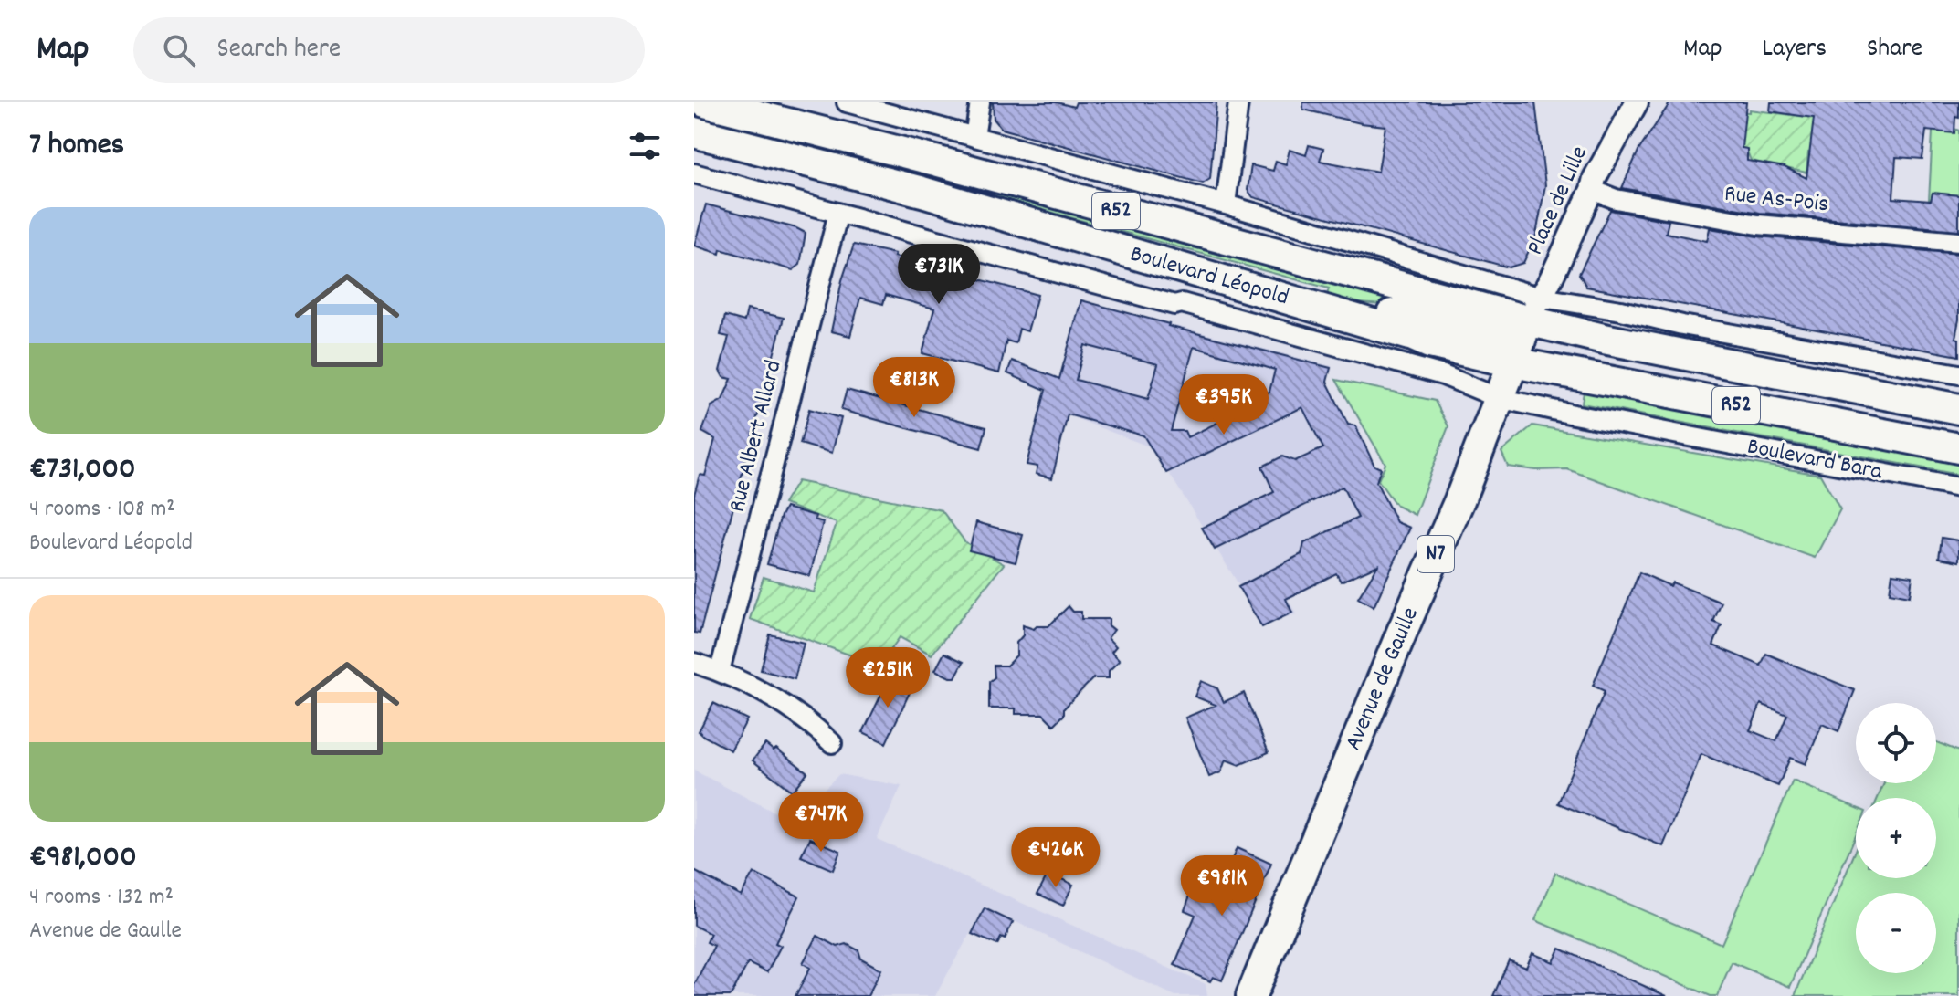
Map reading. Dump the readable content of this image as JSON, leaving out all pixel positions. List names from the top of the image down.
{
  "streets": {
    "main road": [
      "R52",
      "Boulevard Léopold",
      "Boulevard Bara",
      "N7",
      "Avenue de Gaulle"
    ],
    "street": ["Rue As-Pois", "Place de Lille", "Rue Albert Allard"]
  },
  "crossings": [
    ["Rue As-Pois", "Place de Lille"],
    ["Place de Lille", "R52"],
    ["Place de Lille", "Boulevard Léopold"],
    ["Place de Lille", "Boulevard Bara"],
    ["Place de Lille", "Avenue de Gaulle"],
    ["R52", "Boulevard Léopold"],
    ["R52", "Boulevard Bara"],
    ["R52", "Avenue de Gaulle"],
    ["Boulevard Léopold", "Rue Albert Allard"],
    ["Boulevard Léopold", "Boulevard Bara"],
    ["Boulevard Léopold", "Avenue de Gaulle"],
    ["Boulevard Bara", "Avenue de Gaulle"]
  ],
  "page": {
    "header": "Map",
    "search": "Search here",
    "nav": ["Map", "Layers", "Share"],
    "heading": "7 homes",
    "list": [
      {
        "name": "€731,000",
        "note": "4 rooms · 108 m² · Boulevard Léopold"
      },
      {
        "name": "€981,000",
        "note": "4 rooms · 132 m² · Avenue de Gaulle"
      }
    ],
    "price": [
      "€731K",
      "€813K",
      "€395K",
      "€251K",
      "€747K",
      "€426K",
      "€981K"
    ],
    "map_buttons": ["+", "−"]
  }
}
